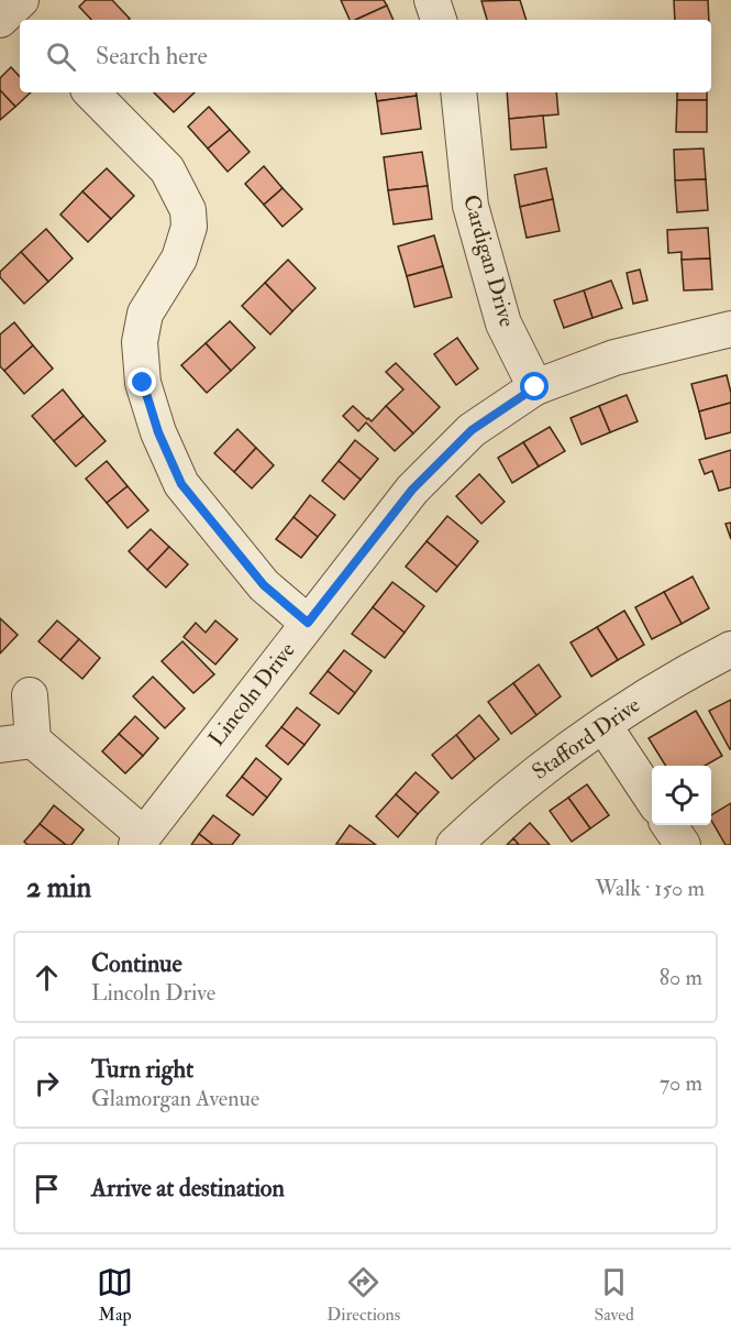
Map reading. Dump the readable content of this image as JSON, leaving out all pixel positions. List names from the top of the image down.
{
  "streets": {
    "street": ["Cardigan Drive", "Lincoln Drive", "Stafford Drive"]
  },
  "crossings": [
    ["Cardigan Drive", "Lincoln Drive"]
  ],
  "page": {
    "search": "Search here",
    "heading": ["2 min", "Walk · 150 m"],
    "list": [
      ["Continue", "Lincoln Drive", "80 m"],
      ["Turn right", "Glamorgan Avenue", "70 m"],
      "Arrive at destination"
    ],
    "nav": ["Map", "Directions", "Saved"]
  }
}
